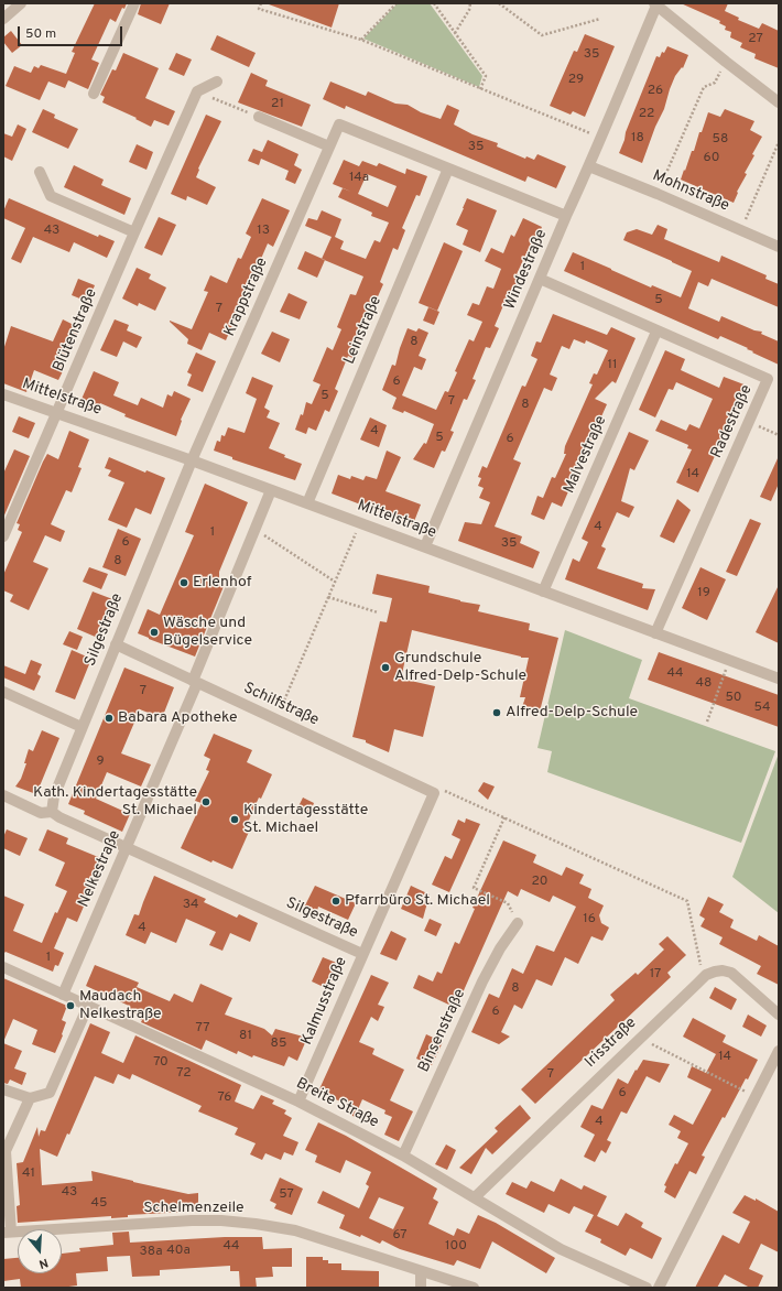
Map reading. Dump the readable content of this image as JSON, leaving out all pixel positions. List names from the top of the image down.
{
  "streets": {
    "street": [
      "Mohnstraße",
      "Windestraße",
      "Krappstraße",
      "Blütenstraße",
      "Leinstraße",
      "Mittelstraße",
      "Radestraße",
      "Malvestraße",
      "Silgestraße",
      "Schilfstraße",
      "Nelkestraße",
      "Kalmusstraße",
      "Binsenstraße",
      "Irisstraße",
      "Breite Straße",
      "Schelmenzeile"
    ]
  },
  "crossings": [
    ["Mohnstraße", "Windestraße"],
    ["Windestraße", "Krappstraße"],
    ["Windestraße", "Mittelstraße"],
    ["Windestraße", "Radestraße"],
    ["Krappstraße", "Leinstraße"],
    ["Krappstraße", "Mittelstraße"],
    ["Krappstraße", "Silgestraße"],
    ["Blütenstraße", "Mittelstraße"],
    ["Leinstraße", "Mittelstraße"],
    ["Mittelstraße", "Radestraße"],
    ["Mittelstraße", "Malvestraße"],
    ["Mittelstraße", "Silgestraße"],
    ["Mittelstraße", "Nelkestraße"],
    ["Radestraße", "Malvestraße"],
    ["Silgestraße", "Schilfstraße"],
    ["Silgestraße", "Nelkestraße"],
    ["Silgestraße", "Kalmusstraße"],
    ["Schilfstraße", "Nelkestraße"],
    ["Schilfstraße", "Kalmusstraße"],
    ["Nelkestraße", "Breite Straße"],
    ["Kalmusstraße", "Breite Straße"],
    ["Binsenstraße", "Breite Straße"],
    ["Irisstraße", "Breite Straße"]
  ],
  "places": [
    "Erlenhof",
    "Wäsche und Bügelservice",
    "Grundschule Alfred-Delp-Schule",
    "Alfred-Delp-Schule",
    "Babara Apotheke",
    "Kath. Kindertagesstätte St. Michael",
    "Kindertagesstätte St. Michael",
    "Pfarrbüro St. Michael",
    "Maudach Nelkestraße"
  ],
  "house_numbers": [
    "27",
    "35",
    "29",
    "26",
    "21",
    "22",
    "18",
    "58",
    "35",
    "60",
    "14a",
    "43",
    "13",
    "1",
    "5",
    "7",
    "8",
    "11",
    "6",
    "5",
    "7",
    "8",
    "4",
    "5",
    "6",
    "14",
    "4",
    "1",
    "6",
    "35",
    "8",
    "19",
    "44",
    "48",
    "7",
    "50",
    "54",
    "9",
    "20",
    "34",
    "16",
    "4",
    "1",
    "17",
    "8",
    "6",
    "77",
    "81",
    "85",
    "14",
    "70",
    "72",
    "7",
    "6",
    "76",
    "4",
    "41",
    "43",
    "57",
    "45",
    "67",
    "44",
    "100",
    "40a",
    "38a"
  ],
  "scale_bar": "50 m",
  "north": "bottom"
}
